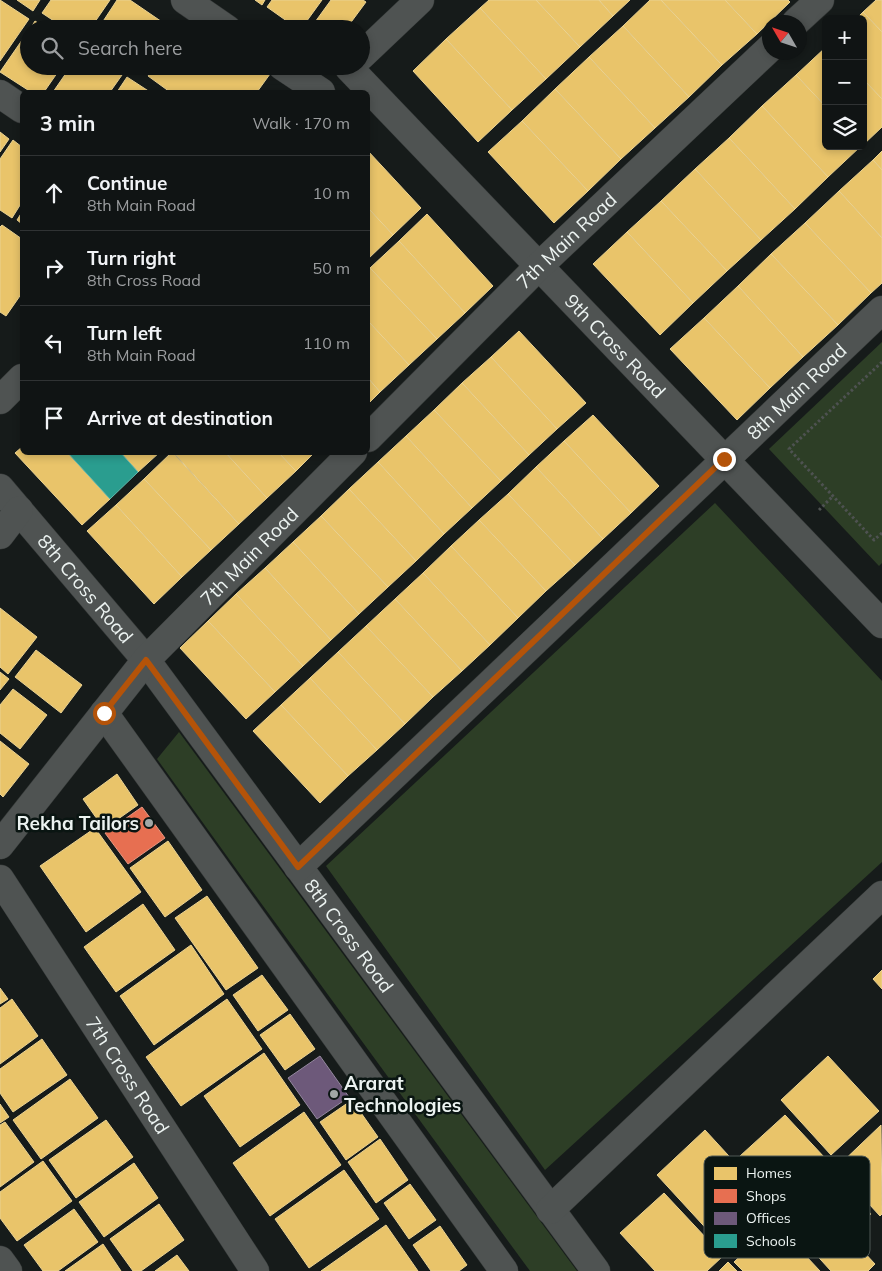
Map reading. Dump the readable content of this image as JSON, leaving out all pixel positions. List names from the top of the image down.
{
  "streets": {
    "street": [
      "7th Main Road",
      "9th Cross Road",
      "8th Main Road",
      "8th Cross Road",
      "7th Cross Road"
    ]
  },
  "crossings": [
    ["7th Main Road", "9th Cross Road"],
    ["7th Main Road", "8th Cross Road"],
    ["9th Cross Road", "8th Main Road"],
    ["8th Main Road", "8th Cross Road"]
  ],
  "places": ["Rekha Tailors", "Ararat Technologies"],
  "legend": [
    "Homes",
    "Shops",
    "Offices",
    "Schools"
  ],
  "north": "top left",
  "page": {
    "map_buttons": ["+", "−"],
    "search": "Search here",
    "heading": ["3 min", "Walk · 170 m"],
    "list": [
      ["Continue", "8th Main Road", "10 m"],
      ["Turn right", "8th Cross Road", "50 m"],
      ["Turn left", "8th Main Road", "110 m"],
      "Arrive at destination"
    ]
  }
}
